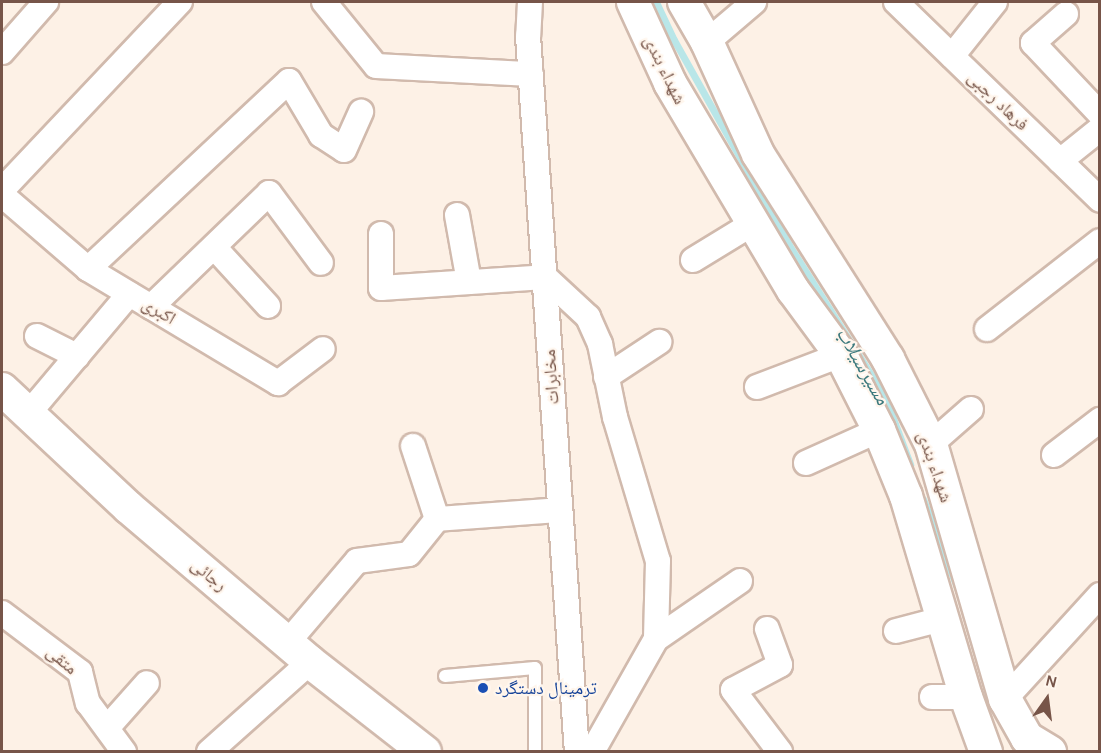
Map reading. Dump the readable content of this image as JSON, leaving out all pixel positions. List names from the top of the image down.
{
  "streets": {
    "street": [
      "شهداء بندی",
      "فرهاد رجبی",
      "اکبری",
      "مخابرات",
      "رجائی",
      "متقی"
    ]
  },
  "water": ["مسیرسیلاب"],
  "places": ["ترمینال دستگرد"],
  "north": "top"
}
